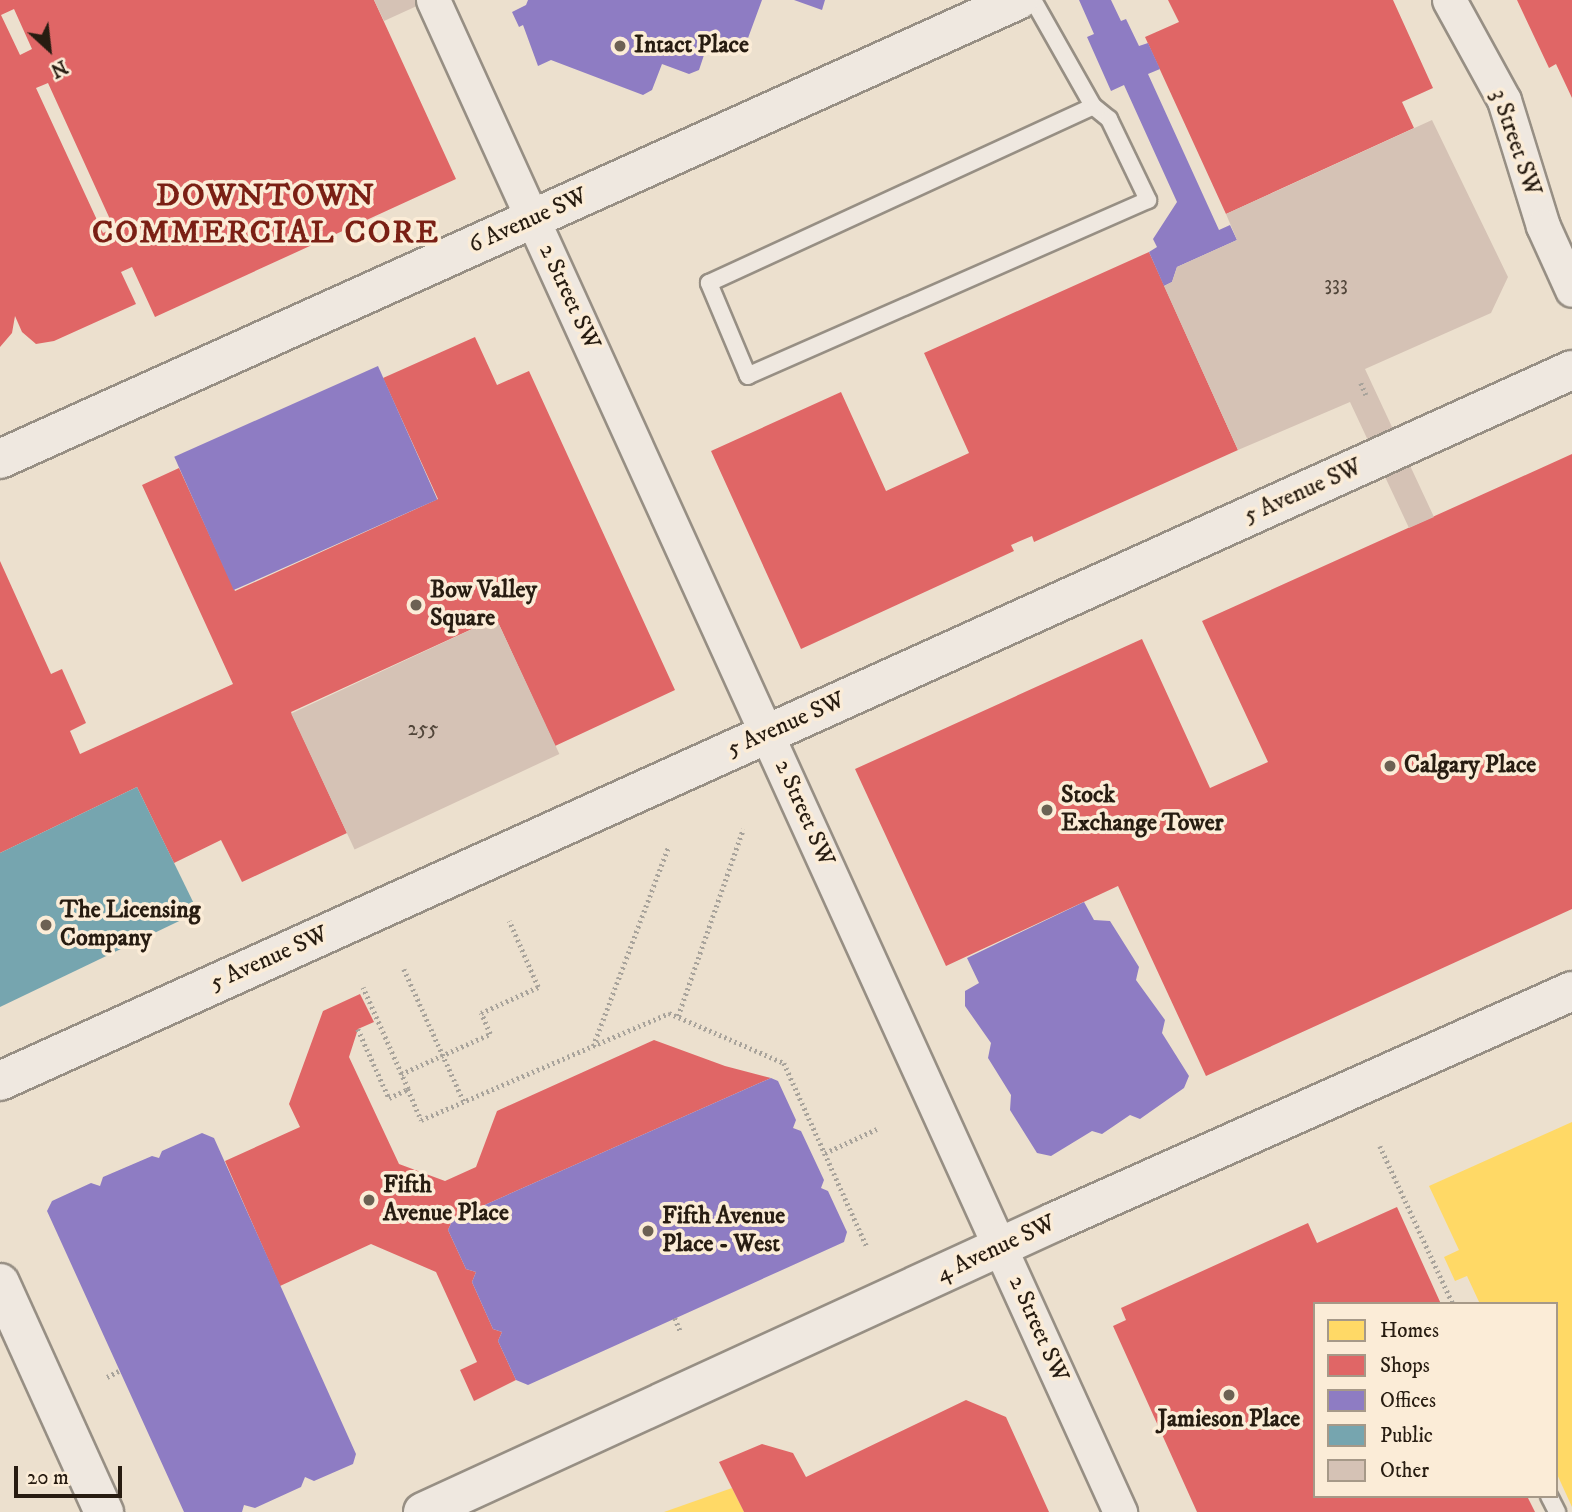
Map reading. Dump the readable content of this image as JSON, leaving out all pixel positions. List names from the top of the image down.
{
  "streets": {
    "main road": ["6 Avenue SW", "5 Avenue SW", "4 Avenue SW"],
    "street": ["3 Street SW", "2 Street SW"]
  },
  "crossings": [
    ["6 Avenue SW", "2 Street SW"],
    ["2 Street SW", "5 Avenue SW"],
    ["2 Street SW", "4 Avenue SW"]
  ],
  "districts": ["DOWNTOWN COMMERCIAL CORE"],
  "places": [
    "Intact Place",
    "Bow Valley Square",
    "Calgary Place",
    "Stock Exchange Tower",
    "The Licensing Company",
    "Fifth Avenue Place",
    "Fifth Avenue Place - West",
    "Jamieson Place"
  ],
  "house_numbers": ["333", "255"],
  "legend": [
    "Homes",
    "Shops",
    "Offices",
    "Public",
    "Other"
  ],
  "scale_bar": "20 m",
  "north": "bottom right"
}
